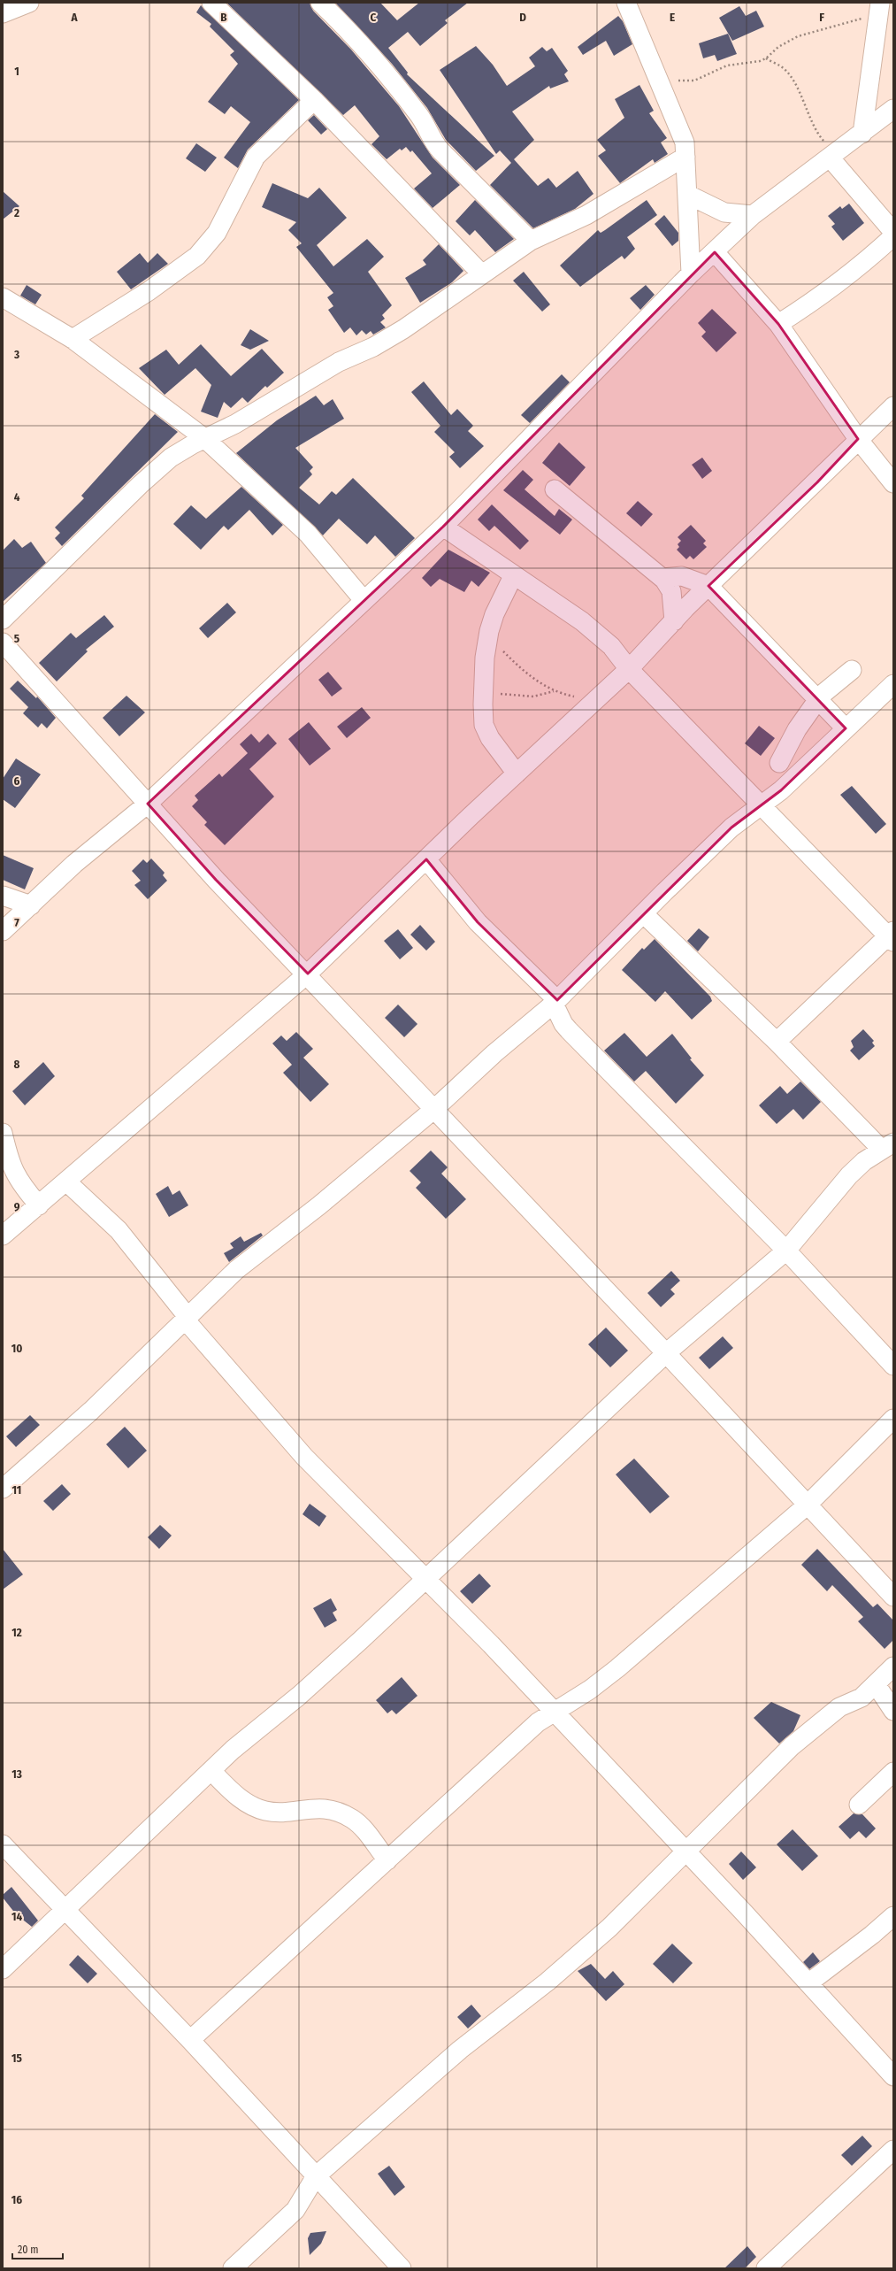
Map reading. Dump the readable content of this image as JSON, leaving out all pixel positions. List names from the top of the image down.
{
  "scale_bar": "20 m",
  "grid": {
    "columns": [
      "A",
      "B",
      "C",
      "D",
      "E",
      "F"
    ],
    "rows": [
      "1",
      "2",
      "3",
      "4",
      "5",
      "6",
      "7",
      "8",
      "9",
      "10",
      "11",
      "12",
      "13",
      "14",
      "15",
      "16"
    ]
  }
}
